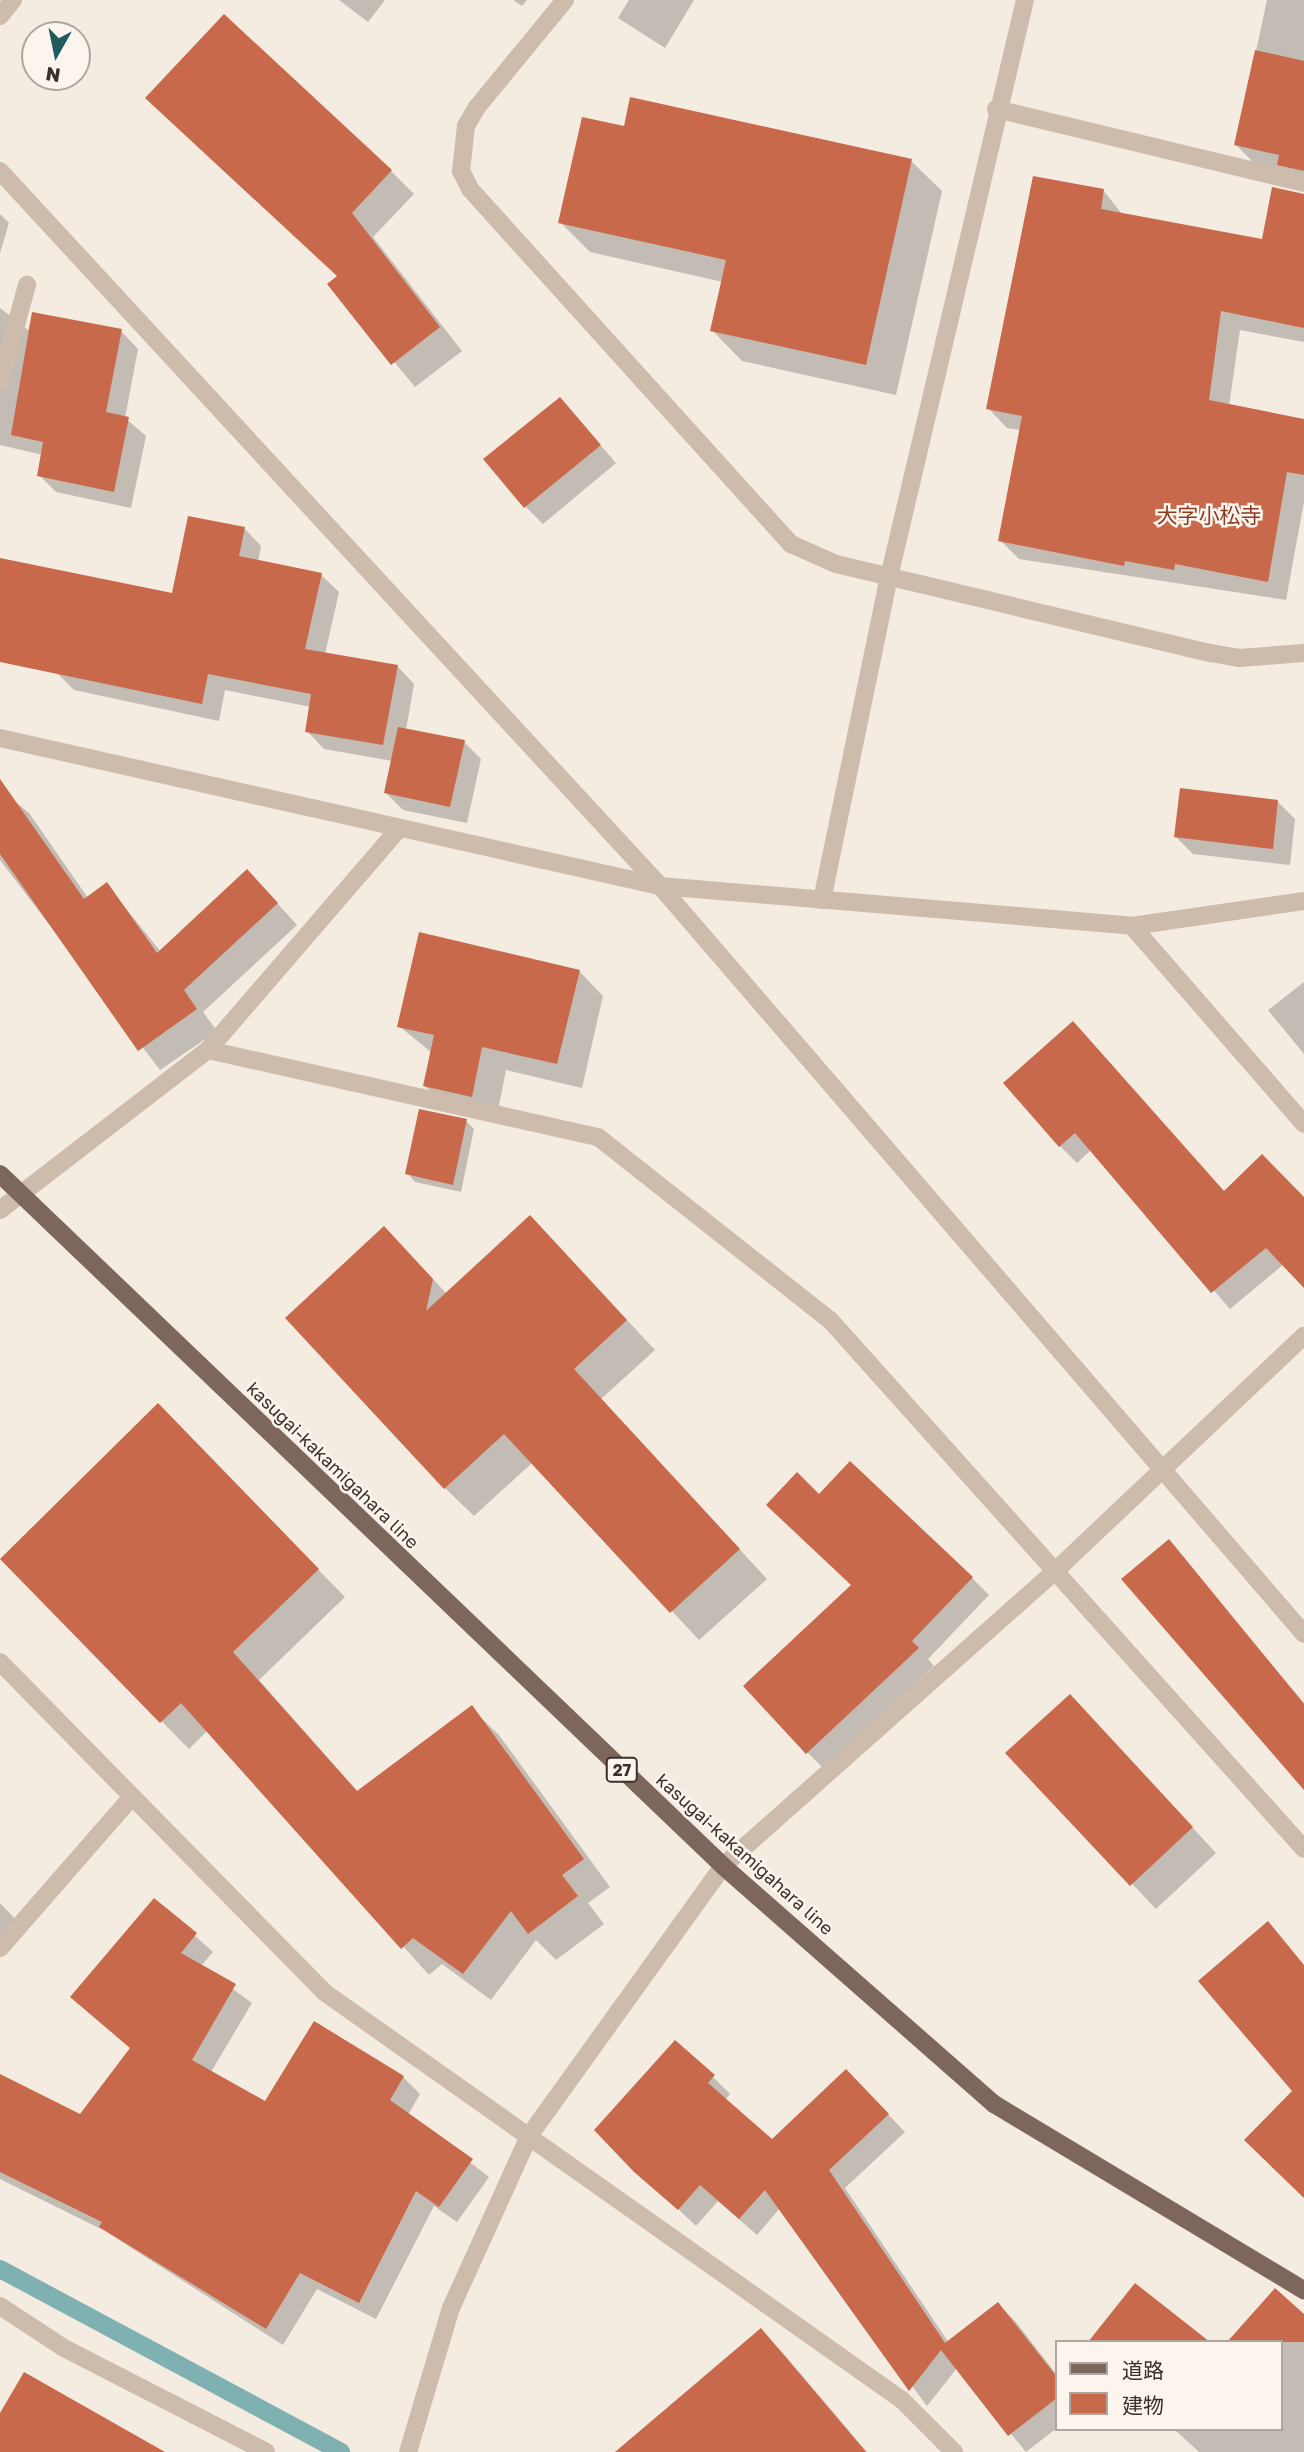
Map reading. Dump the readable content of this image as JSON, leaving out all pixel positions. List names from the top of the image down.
{
  "streets": {
    "main road": ["kasugai-kakamigahara line", "27"]
  },
  "districts": ["大字小松寺"],
  "legend": ["道路", "建物"],
  "north": "bottom"
}
